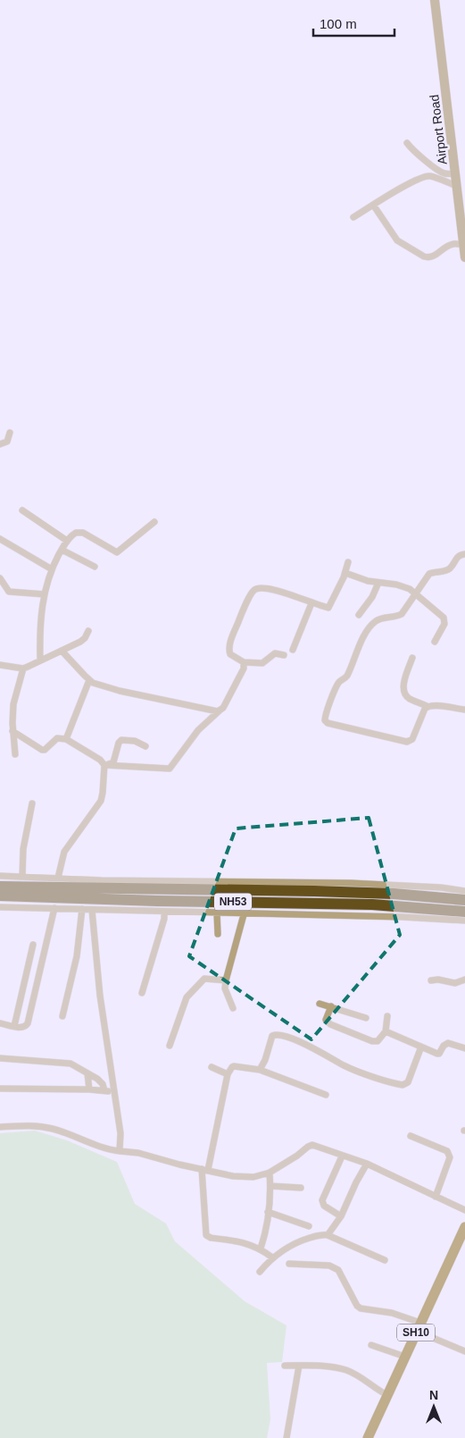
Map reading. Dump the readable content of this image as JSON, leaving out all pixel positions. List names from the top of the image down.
{
  "streets": {
    "highway": ["NH53"],
    "main road": ["Airport Road", "SH10"]
  },
  "scale_bar": "100 m",
  "north": "top"
}
